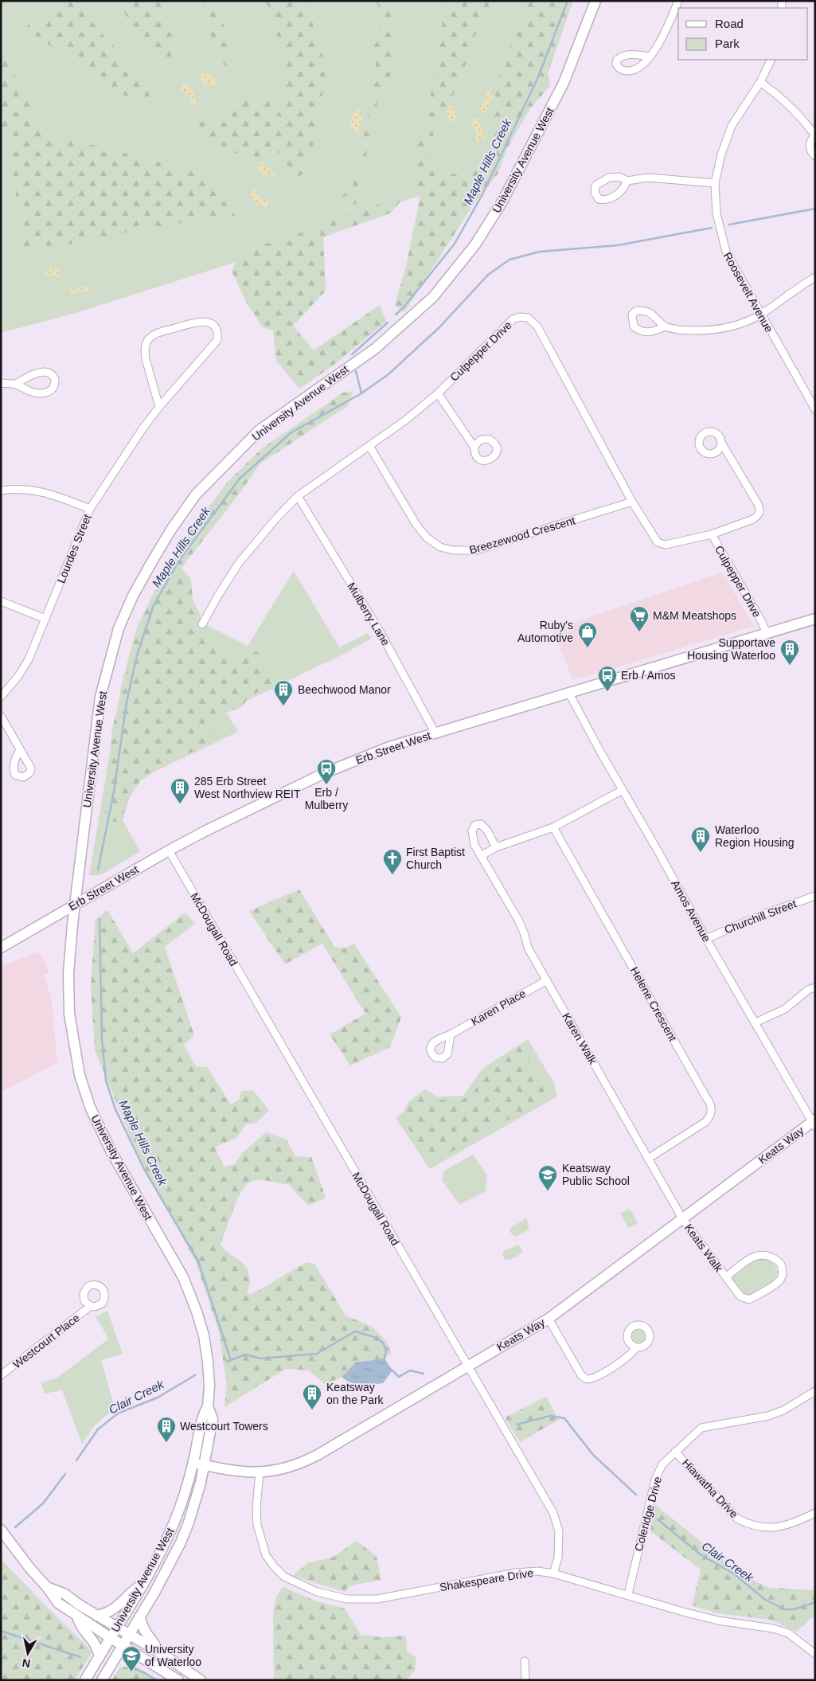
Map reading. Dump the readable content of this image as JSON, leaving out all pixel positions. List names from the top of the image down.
{
  "streets": {
    "main road": ["University Avenue West", "Erb Street West", "Keats Way"],
    "street": [
      "Roosevelt Avenue",
      "Culpepper Drive",
      "Breezewood Crescent",
      "Lourdes Street",
      "Mulberry Lane",
      "Amos Avenue",
      "Churchill Street",
      "McDougall Road",
      "Helene Crescent",
      "Karen Place",
      "Karen Walk",
      "Keats Walk",
      "Westcourt Place",
      "Hiawatha Drive",
      "Coleridge Drive",
      "Shakespeare Drive"
    ]
  },
  "crossings": [
    ["University Avenue West", "Erb Street West"],
    ["University Avenue West", "Keats Way"],
    ["Culpepper Drive", "Breezewood Crescent"],
    ["Culpepper Drive", "Mulberry Lane"],
    ["Culpepper Drive", "Erb Street West"],
    ["Mulberry Lane", "Erb Street West"],
    ["Erb Street West", "Amos Avenue"],
    ["Erb Street West", "McDougall Road"],
    ["Amos Avenue", "Churchill Street"],
    ["Amos Avenue", "Keats Way"],
    ["McDougall Road", "Keats Way"],
    ["McDougall Road", "Shakespeare Drive"],
    ["Helene Crescent", "Karen Walk"],
    ["Karen Place", "Karen Walk"],
    ["Karen Walk", "Keats Way"],
    ["Karen Walk", "Keats Walk"],
    ["Keats Way", "Keats Walk"],
    ["Keats Way", "Shakespeare Drive"],
    ["Hiawatha Drive", "Coleridge Drive"],
    ["Coleridge Drive", "Shakespeare Drive"]
  ],
  "water": ["Maple Hills Creek", "Clair Creek"],
  "places": {
    "supermarket": ["M&M Meatshops"],
    "shop": ["Ruby's Automotive"],
    "building": [
      "Supportave Housing Waterloo",
      "Beechwood Manor",
      "285 Erb Street West Northview REIT",
      "Waterloo Region Housing",
      "Keatsway on the Park",
      "Westcourt Towers"
    ],
    "bus stop": ["Erb / Amos", "Erb / Mulberry"],
    "church": ["First Baptist Church"],
    "school or university": ["Keatsway Public School", "University of Waterloo"]
  },
  "legend": ["Road", "Park"],
  "north": "bottom"
}
